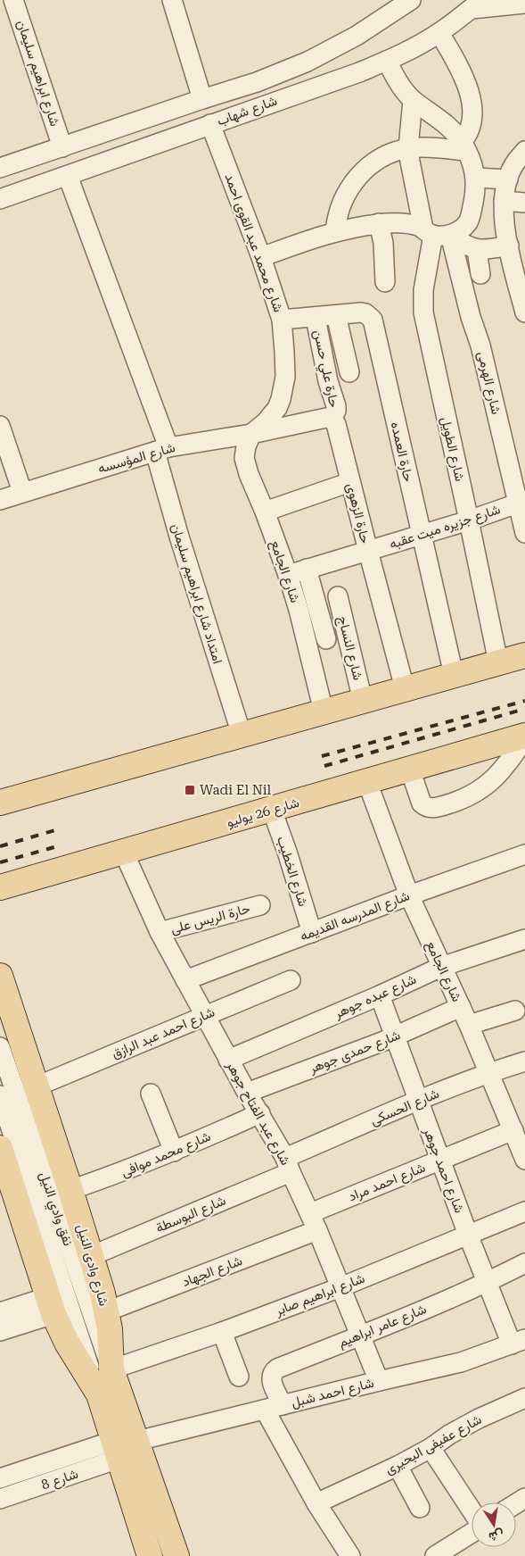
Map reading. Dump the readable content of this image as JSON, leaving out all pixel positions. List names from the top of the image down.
{
  "streets": {
    "main road": ["شارع 26 يوليو", "شارع وادى النيل"],
    "street": [
      "شارع ابراهيم سليمان",
      "شارع شهاب",
      "شارع محمد عبد القوى احمد",
      "حارة علي حسن",
      "شارع الهرمى",
      "شارع الطويل",
      "حارة العمده",
      "شارع المؤسسه",
      "حارة الزهوى",
      "شارع جزيره ميت عقبه",
      "شارع الجامع",
      "امتداد شارع ابراهيم سليمان",
      "شارع النساج",
      "شارع الخطيب",
      "شارع المدرسه القديمه",
      "حارة الريس على",
      "شارع عبده جوهر",
      "شارع احمد عبد الرازق",
      "شارع حمدى جوهر",
      "شارع الحسكى",
      "شارع عبد الفتاح جوهر",
      "شارع محمد موافى",
      "شارع احمد جوهر",
      "شارع احمد مراد",
      "نفق وادي النيل",
      "شارع البوسطة",
      "شارع الجهاد",
      "شارع ابراهيم صابر",
      "شارع عامر ابراهيم",
      "شارع احمد شبل",
      "شارع عفيفى البحيرى",
      "شارع 8"
    ]
  },
  "crossings": [
    ["شارع ابراهيم سليمان", "شارع شهاب"],
    ["شارع شهاب", "شارع محمد عبد القوى احمد"],
    ["شارع شهاب", "امتداد شارع ابراهيم سليمان"],
    ["شارع محمد عبد القوى احمد", "حارة العمده"],
    ["شارع محمد عبد القوى احمد", "شارع المؤسسه"],
    ["شارع محمد عبد القوى احمد", "شارع الجامع"],
    ["حارة علي حسن", "حارة العمده"],
    ["حارة علي حسن", "حارة الزهوى"],
    ["شارع الهرمى", "شارع الطويل"],
    ["شارع الهرمى", "شارع جزيره ميت عقبه"],
    ["شارع الطويل", "شارع جزيره ميت عقبه"],
    ["حارة العمده", "شارع جزيره ميت عقبه"],
    ["شارع المؤسسه", "شارع الجامع"],
    ["شارع المؤسسه", "امتداد شارع ابراهيم سليمان"],
    ["حارة الزهوى", "شارع جزيره ميت عقبه"],
    ["شارع جزيره ميت عقبه", "شارع الجامع"],
    ["شارع الجامع", "شارع 26 يوليو"],
    ["شارع الجامع", "شارع المدرسه القديمه"],
    ["شارع الجامع", "شارع عبده جوهر"],
    ["شارع الجامع", "شارع حمدى جوهر"],
    ["شارع الجامع", "شارع الحسكى"],
    ["شارع الجامع", "شارع احمد مراد"],
    ["شارع 26 يوليو", "شارع الخطيب"],
    ["شارع 26 يوليو", "شارع عبد الفتاح جوهر"],
    ["شارع الخطيب", "شارع المدرسه القديمه"],
    ["شارع المدرسه القديمه", "شارع عبد الفتاح جوهر"],
    ["حارة الريس على", "شارع عبد الفتاح جوهر"],
    ["شارع عبده جوهر", "شارع عبد الفتاح جوهر"],
    ["شارع عبده جوهر", "شارع احمد جوهر"],
    ["شارع احمد عبد الرازق", "شارع عبد الفتاح جوهر"],
    ["شارع احمد عبد الرازق", "شارع وادى النيل"],
    ["شارع حمدى جوهر", "شارع عبد الفتاح جوهر"],
    ["شارع حمدى جوهر", "شارع احمد جوهر"],
    ["شارع الحسكى", "شارع عبد الفتاح جوهر"],
    ["شارع الحسكى", "شارع احمد جوهر"],
    ["شارع الحسكى", "شارع البوسطة"],
    ["شارع عبد الفتاح جوهر", "شارع محمد موافى"],
    ["شارع عبد الفتاح جوهر", "شارع احمد مراد"],
    ["شارع عبد الفتاح جوهر", "شارع البوسطة"],
    ["شارع عبد الفتاح جوهر", "شارع الجهاد"],
    ["شارع عبد الفتاح جوهر", "شارع ابراهيم صابر"],
    ["شارع عبد الفتاح جوهر", "شارع عامر ابراهيم"],
    ["شارع عبد الفتاح جوهر", "شارع احمد شبل"],
    ["شارع محمد موافى", "شارع وادى النيل"],
    ["شارع احمد جوهر", "شارع احمد مراد"],
    ["شارع احمد جوهر", "شارع ابراهيم صابر"],
    ["شارع احمد جوهر", "شارع عامر ابراهيم"],
    ["شارع احمد جوهر", "شارع احمد شبل"],
    ["نفق وادي النيل", "شارع وادى النيل"],
    ["نفق وادي النيل", "شارع ابراهيم صابر"],
    ["شارع البوسطة", "شارع وادى النيل"],
    ["شارع وادى النيل", "شارع الجهاد"],
    ["شارع وادى النيل", "شارع ابراهيم صابر"],
    ["شارع وادى النيل", "شارع احمد شبل"],
    ["شارع عامر ابراهيم", "شارع احمد شبل"]
  ],
  "places": {
    "transit": ["Wadi El Nil"]
  },
  "north": "bottom"
}
